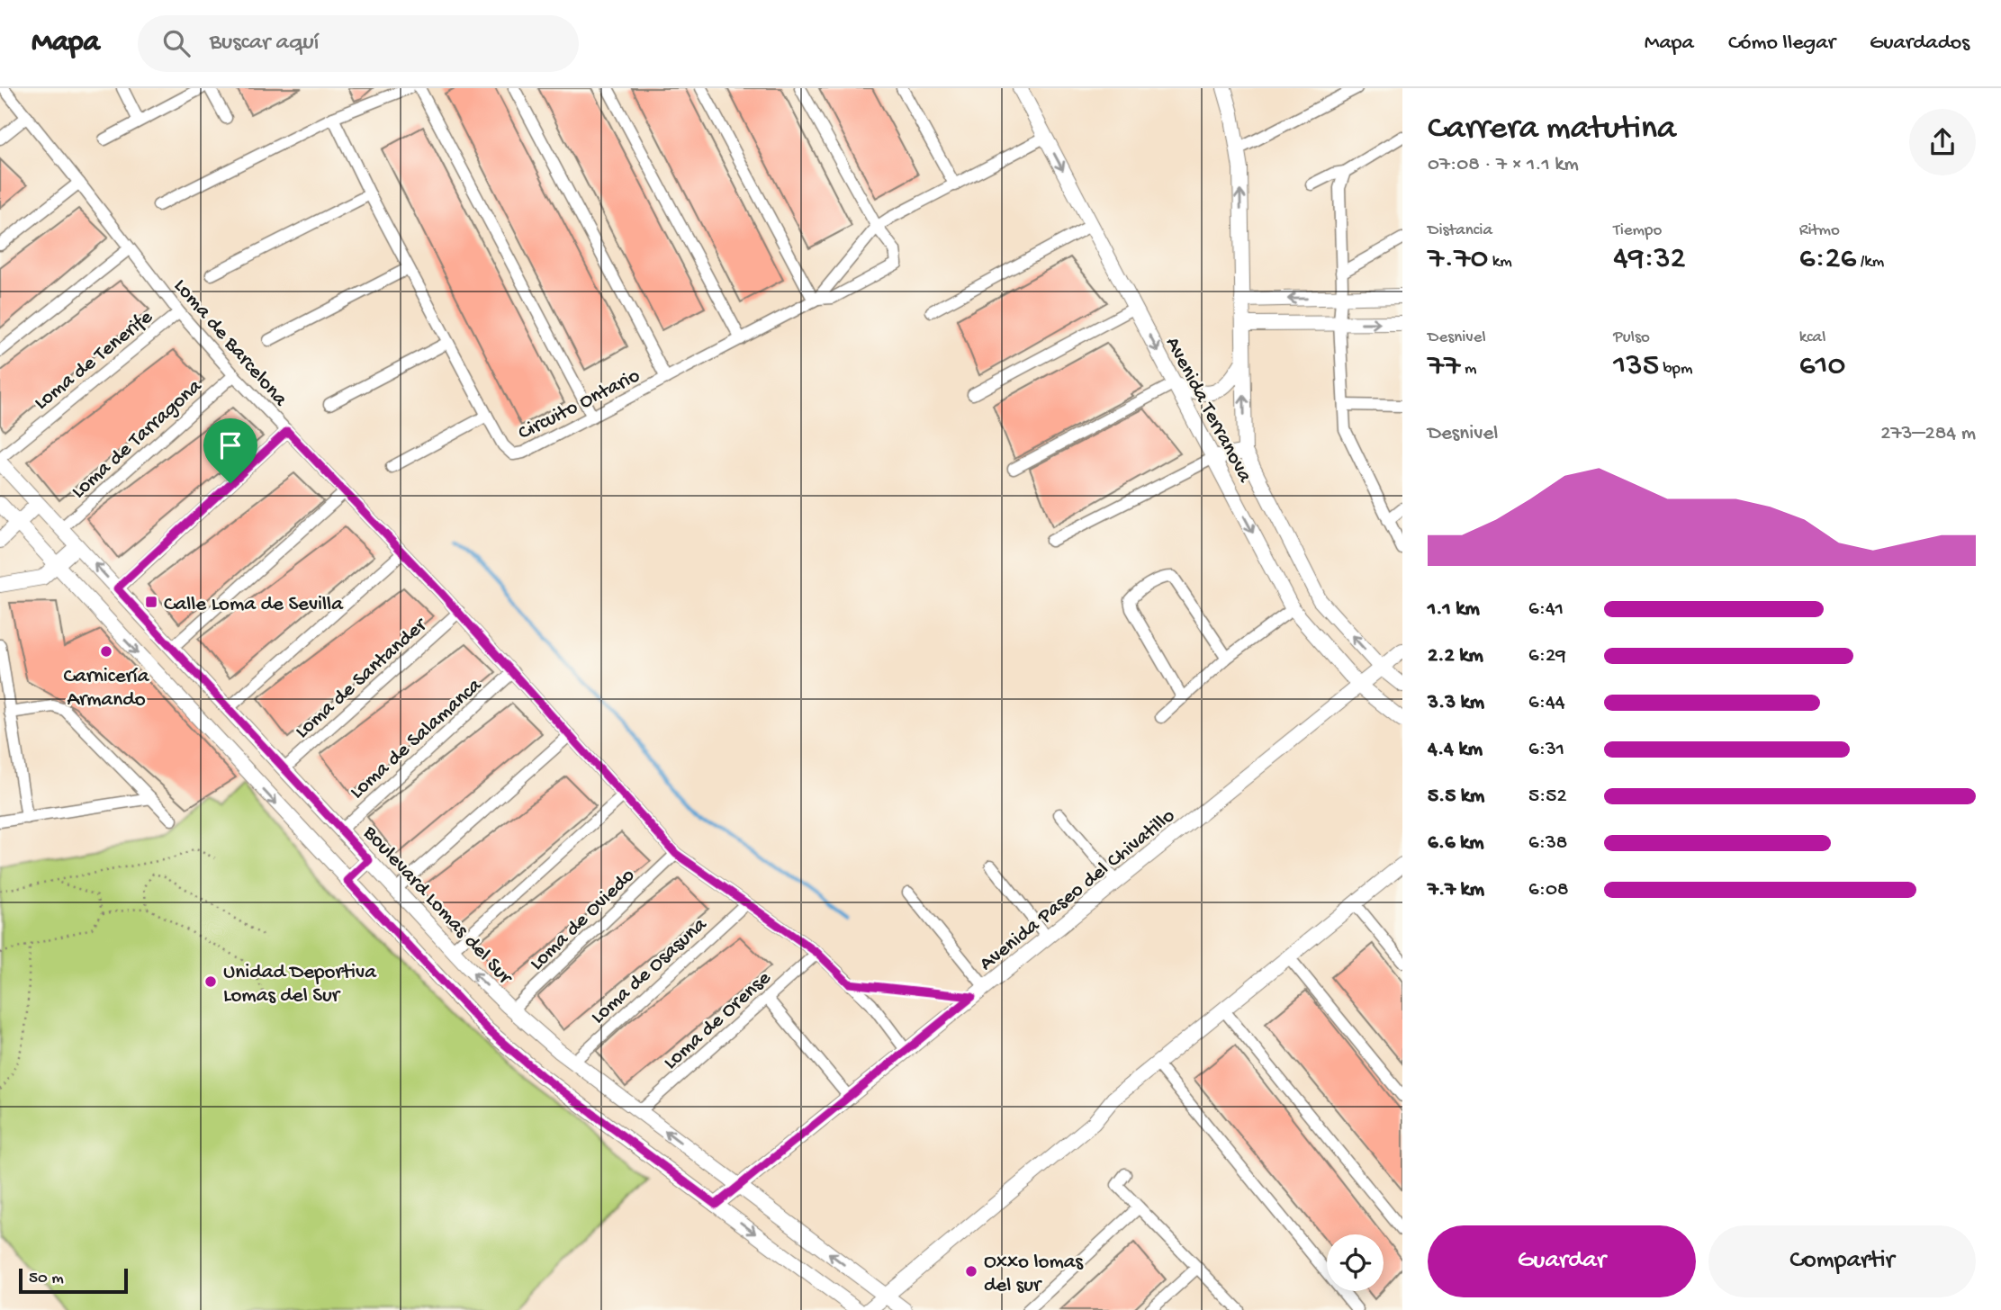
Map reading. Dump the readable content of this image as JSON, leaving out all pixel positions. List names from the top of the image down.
{
  "streets": {
    "street": [
      "Loma de Barcelona",
      "Loma de Tenerife",
      "Circuito Ontario",
      "Avenida Terranova",
      "Loma de Tarragona",
      "Loma de Santander",
      "Loma de Salamanca",
      "Avenida Paseo del Chivatillo",
      "Boulevard Lomas del Sur",
      "Loma de Oviedo",
      "Loma de Osasuna",
      "Loma de Orense"
    ]
  },
  "crossings": [
    ["Loma de Barcelona", "Loma de Tenerife"],
    ["Loma de Barcelona", "Loma de Tarragona"],
    ["Loma de Barcelona", "Loma de Santander"],
    ["Loma de Barcelona", "Loma de Salamanca"],
    ["Loma de Barcelona", "Avenida Paseo del Chivatillo"],
    ["Loma de Barcelona", "Loma de Oviedo"],
    ["Loma de Barcelona", "Loma de Osasuna"],
    ["Loma de Barcelona", "Loma de Orense"],
    ["Loma de Tenerife", "Boulevard Lomas del Sur"],
    ["Circuito Ontario", "Avenida Terranova"],
    ["Avenida Terranova", "Avenida Paseo del Chivatillo"],
    ["Loma de Tarragona", "Boulevard Lomas del Sur"],
    ["Loma de Santander", "Boulevard Lomas del Sur"],
    ["Loma de Salamanca", "Boulevard Lomas del Sur"],
    ["Avenida Paseo del Chivatillo", "Boulevard Lomas del Sur"],
    ["Boulevard Lomas del Sur", "Loma de Oviedo"],
    ["Boulevard Lomas del Sur", "Loma de Osasuna"],
    ["Boulevard Lomas del Sur", "Loma de Orense"]
  ],
  "places": {
    "transit": ["Calle Loma de Sevilla"],
    "other": ["Carnicería Armando", "Unidad Deportiva Lomas del Sur", "Oxxo lomas del sur"]
  },
  "scale_bar": "50 m",
  "page": {
    "header": "Mapa",
    "search": "Buscar aquí",
    "nav": ["Mapa", "Cómo llegar", "Guardados"],
    "heading": ["Carrera matutina", "07:08 · 7 × 1.1 km"],
    "stats": [
      ["Distancia", "7.70 km"],
      ["Tiempo", "49:32"],
      ["Ritmo", "6:26 /km"],
      ["Desnivel", "77 m"],
      ["Pulso", "135 bpm"],
      ["kcal", "610"]
    ],
    "chart": ["Desnivel", "273–284 m"],
    "list": [
      {
        "name": "1.1 km",
        "note": "6:41"
      },
      {
        "name": "2.2 km",
        "note": "6:29"
      },
      {
        "name": "3.3 km",
        "note": "6:44"
      },
      {
        "name": "4.4 km",
        "note": "6:31"
      },
      {
        "name": "5.5 km",
        "note": "5:52"
      },
      {
        "name": "6.6 km",
        "note": "6:38"
      },
      {
        "name": "7.7 km",
        "note": "6:08"
      }
    ],
    "buttons": ["Guardar", "Compartir"],
    "scale": "50 m"
  }
}
